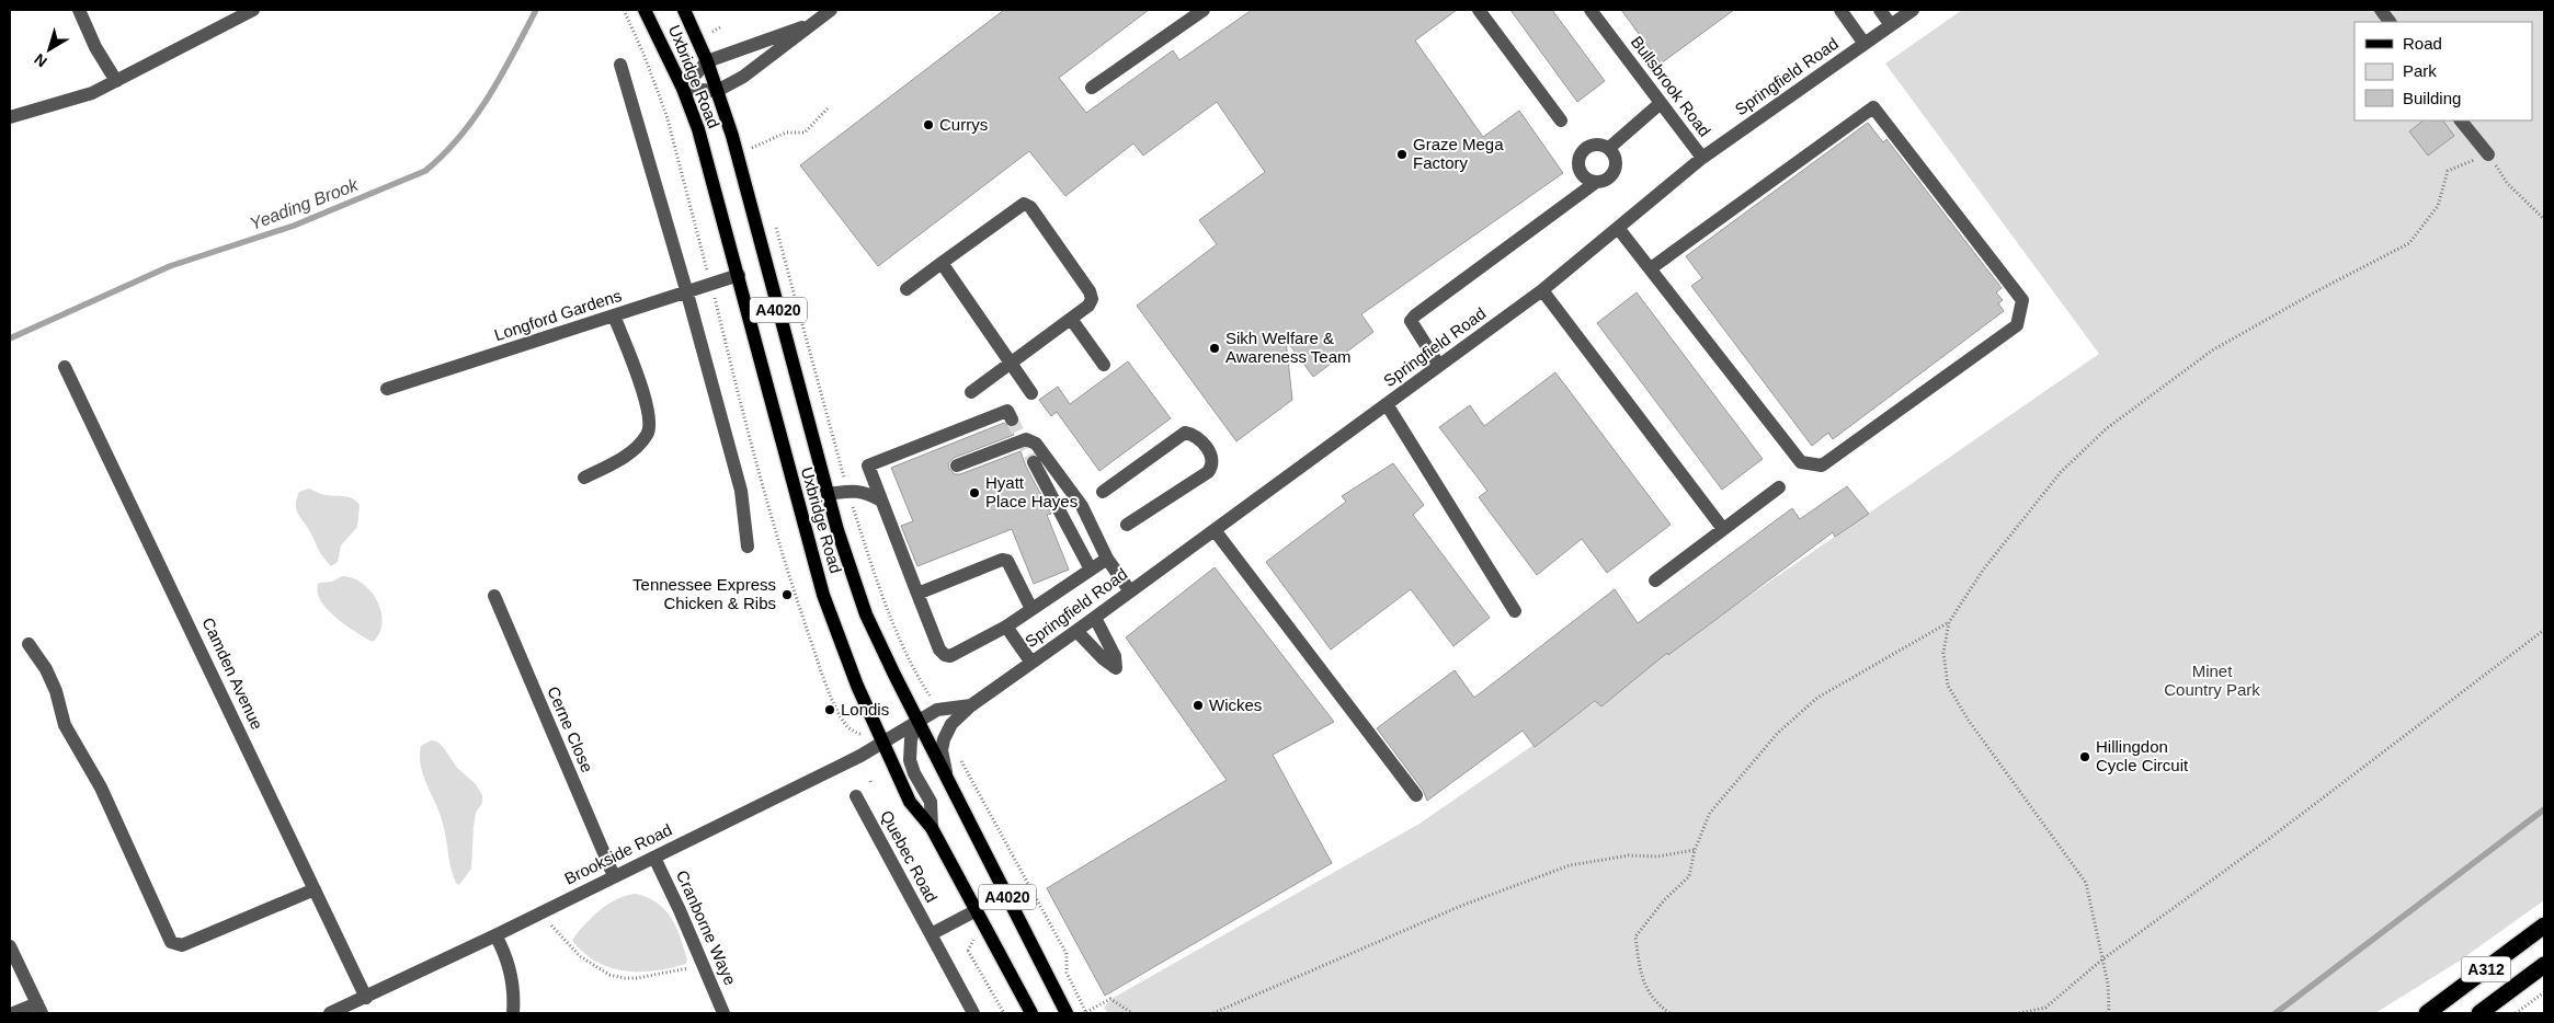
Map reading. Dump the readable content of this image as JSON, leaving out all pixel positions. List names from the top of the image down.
{
  "streets": {
    "highway": ["A312"],
    "main road": ["Uxbridge Road", "A4020"],
    "street": [
      "Springfield Road",
      "Bullsbrook Road",
      "Longford Gardens",
      "Camden Avenue",
      "Cerne Close",
      "Brookside Road",
      "Quebec Road",
      "Cranborne Waye"
    ]
  },
  "crossings": [
    ["Uxbridge Road", "Springfield Road"],
    ["Uxbridge Road", "Longford Gardens"],
    ["Uxbridge Road", "Brookside Road"],
    ["Springfield Road", "Bullsbrook Road"],
    ["Camden Avenue", "Brookside Road"],
    ["Cerne Close", "Brookside Road"],
    ["Brookside Road", "Cranborne Waye"]
  ],
  "water": ["Yeading Brook"],
  "parks": ["Minet Country Park"],
  "places": [
    "Currys",
    "Graze Mega Factory",
    "Sikh Welfare & Awareness Team",
    "Hyatt Place Hayes",
    "Tennessee Express Chicken & Ribs",
    "Wickes",
    "Londis",
    "Hillingdon Cycle Circuit"
  ],
  "legend": ["Road", "Park", "Building"],
  "north": "bottom left"
}
